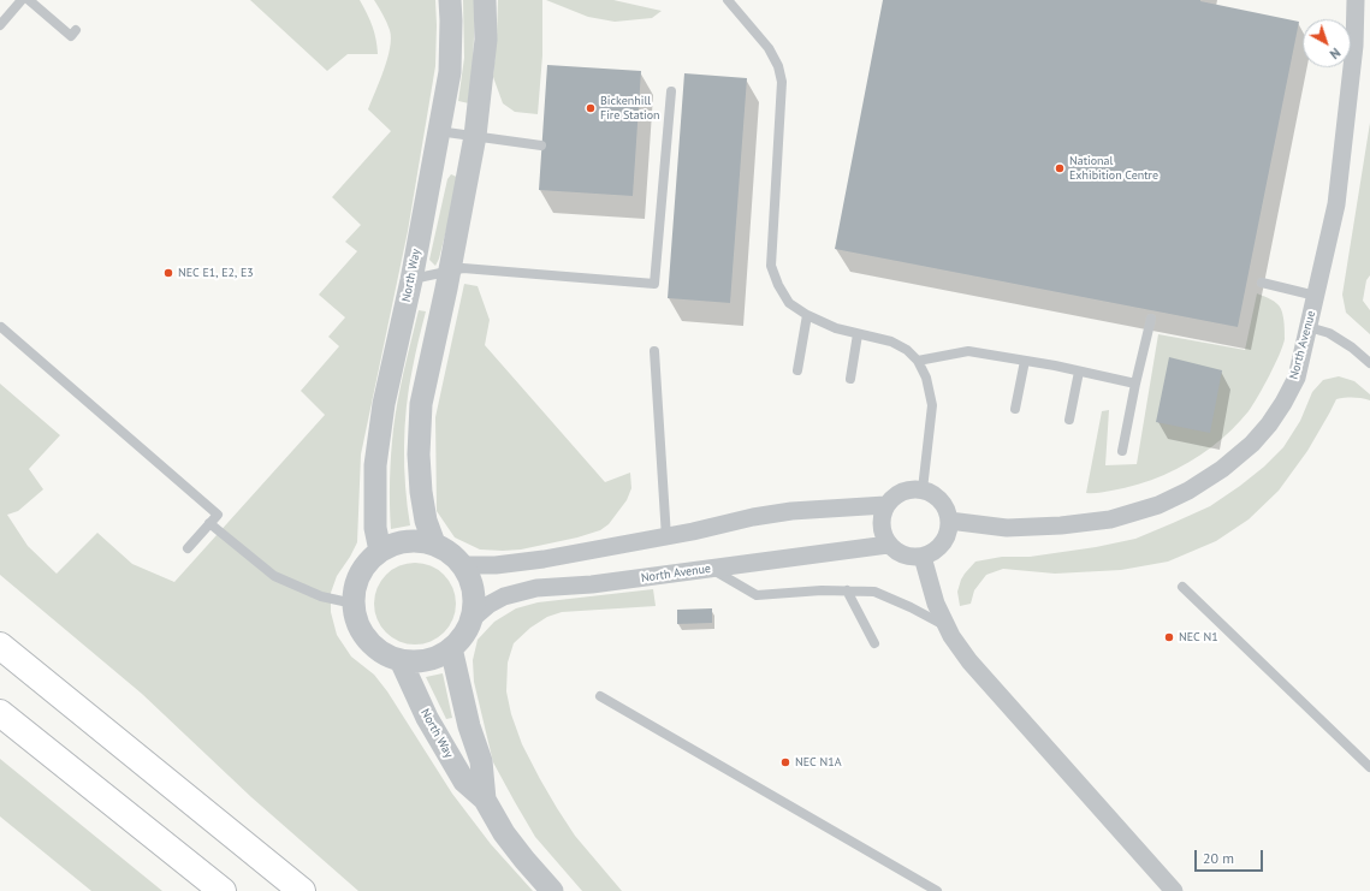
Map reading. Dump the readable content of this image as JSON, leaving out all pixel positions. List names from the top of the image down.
{
  "streets": {
    "street": ["North Way", "North Avenue"]
  },
  "crossings": [
    ["North Way", "North Avenue"]
  ],
  "places": [
    "Bickenhill Fire Station",
    "National Exhibition Centre",
    "NEC E1, E2, E3",
    "NEC N1",
    "NEC N1A"
  ],
  "scale_bar": "20 m",
  "north": "bottom right"
}
